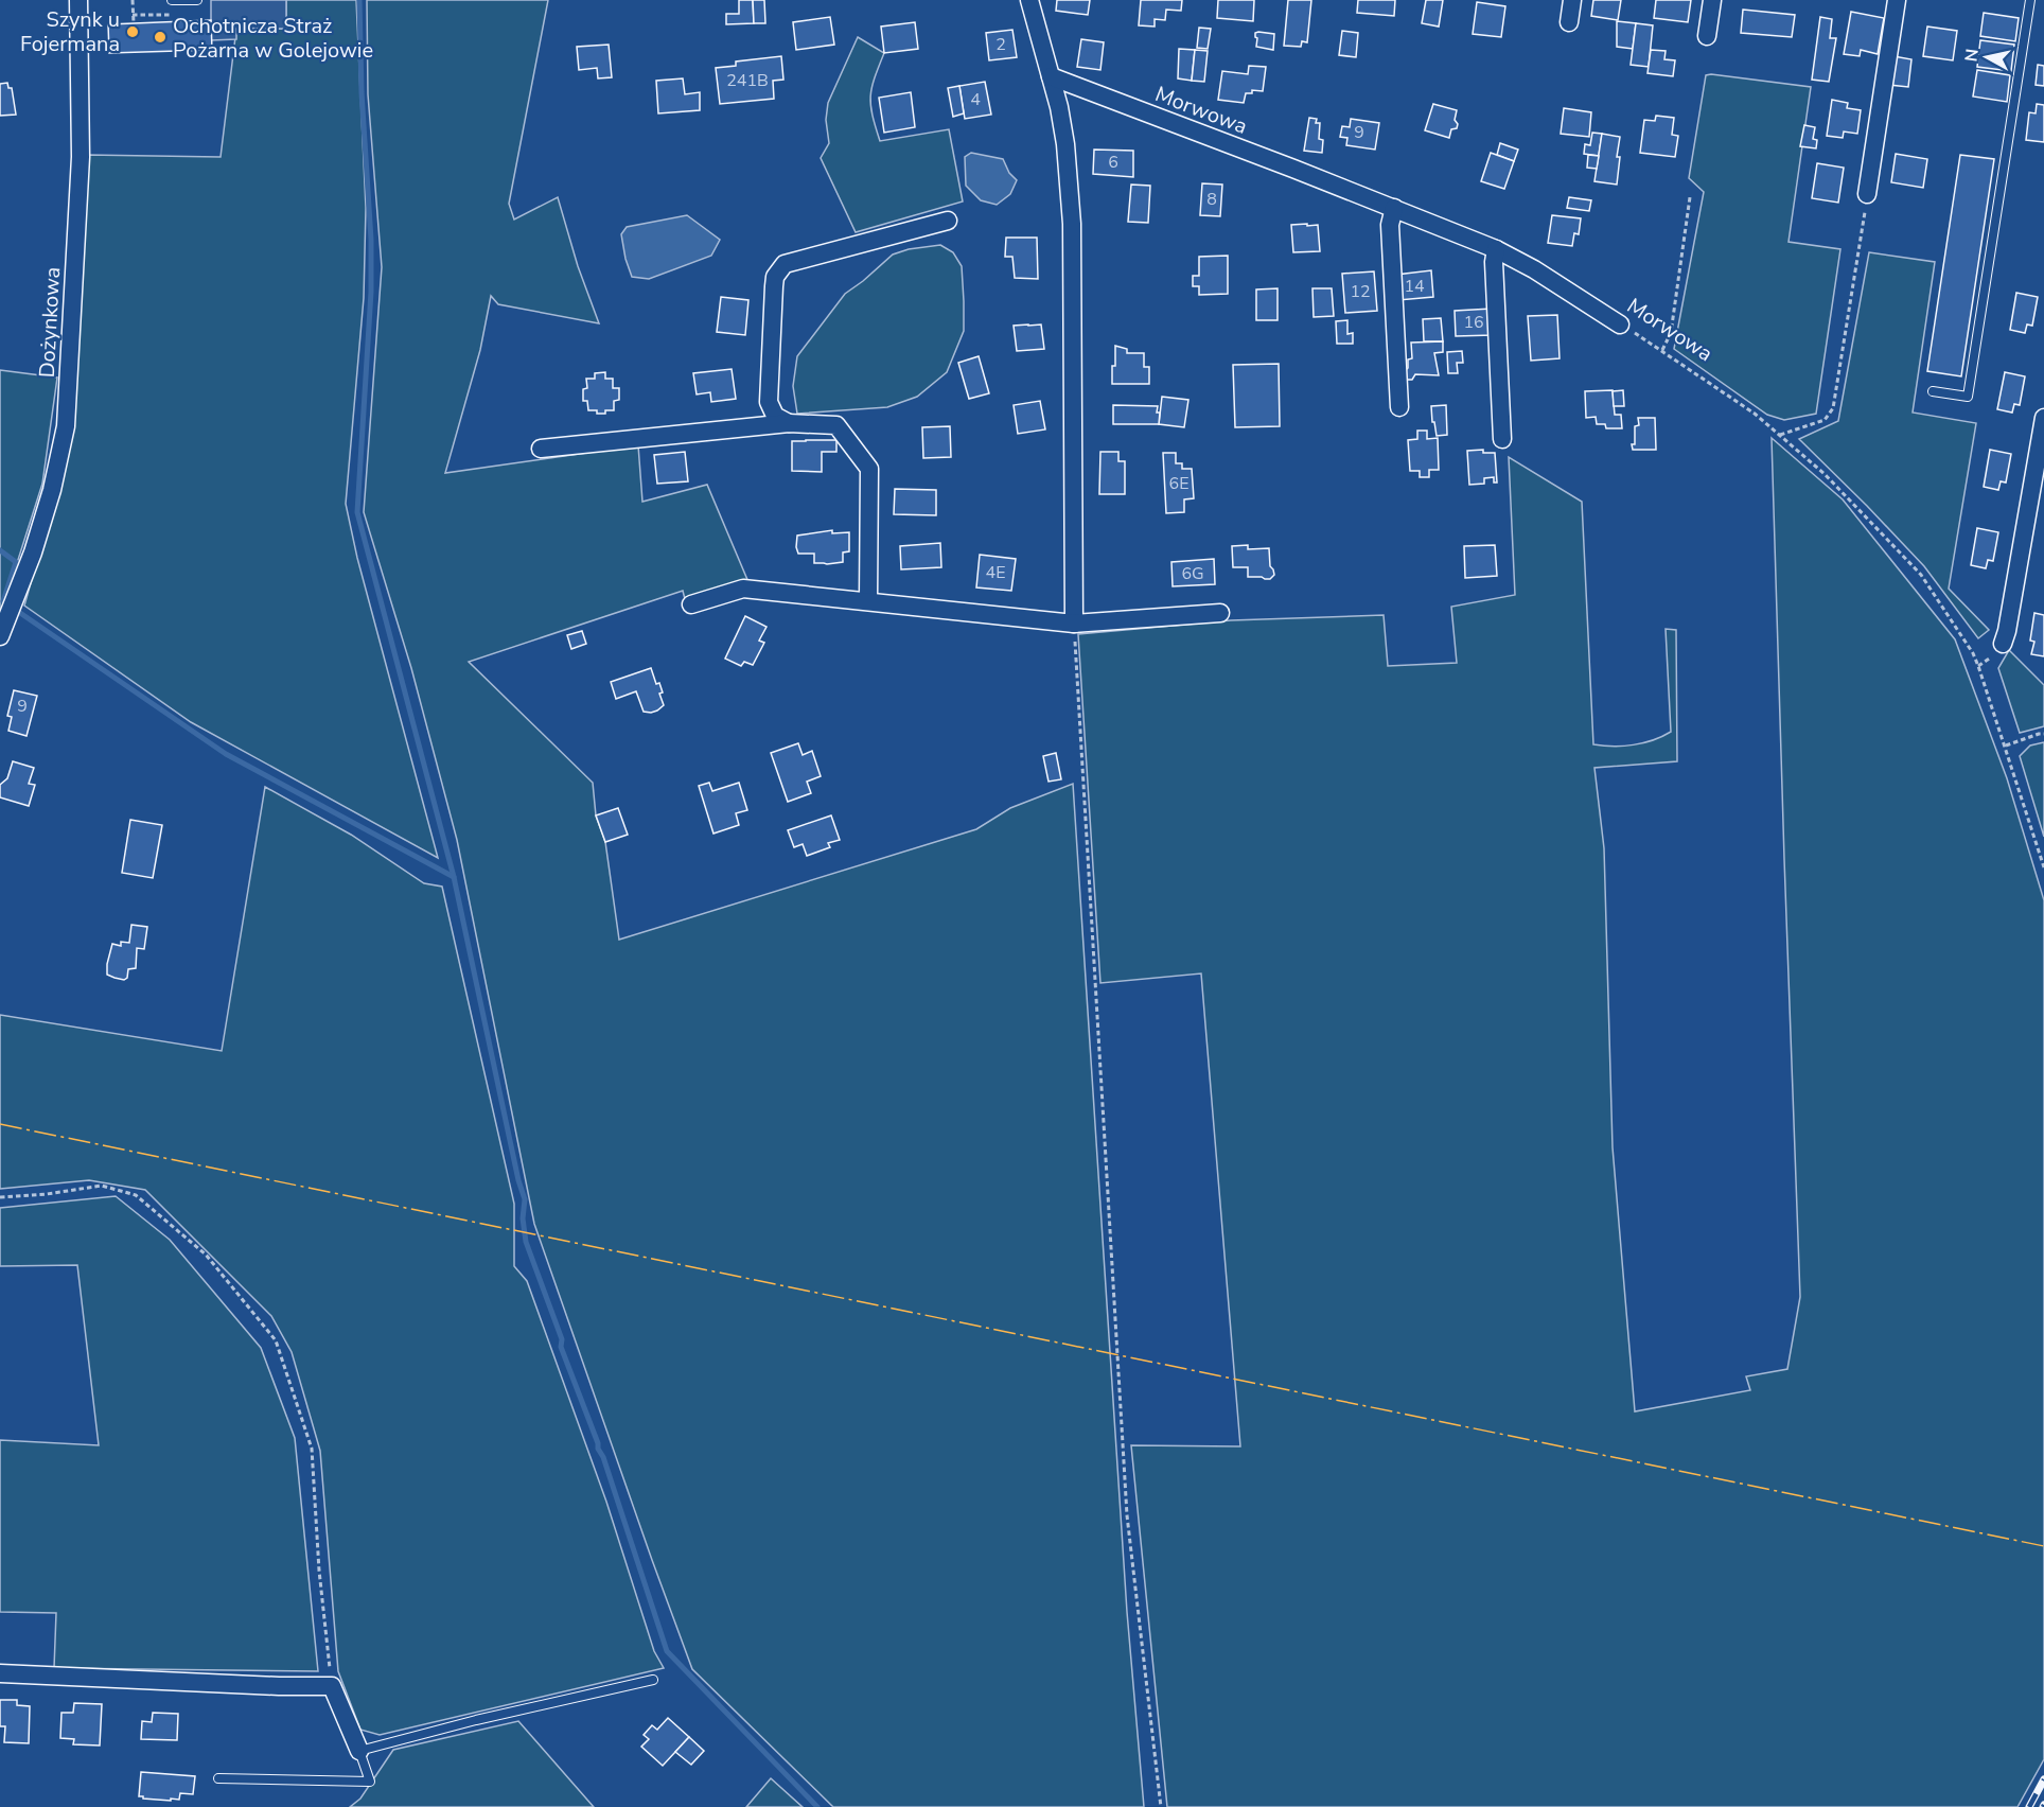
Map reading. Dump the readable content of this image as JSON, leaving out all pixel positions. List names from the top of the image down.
{
  "streets": {
    "street": ["Morwowa", "Dożynkowa"]
  },
  "places": ["Szynk u Fojermana", "Ochotnicza Straż Pożarna w Golejowie"],
  "house_numbers": [
    "2",
    "241B",
    "4",
    "9",
    "6",
    "8",
    "14",
    "12",
    "16",
    "6E",
    "4E",
    "6G",
    "9"
  ],
  "north": "left"
}
